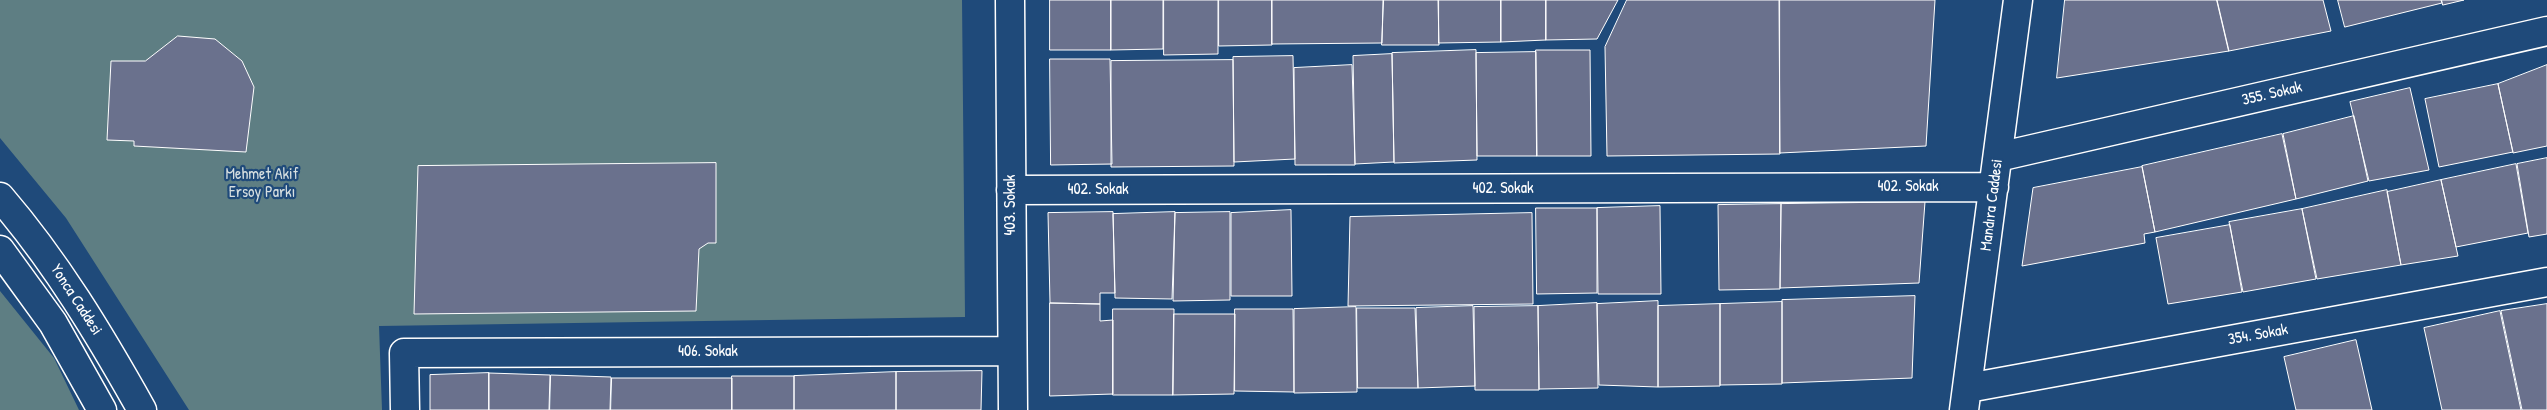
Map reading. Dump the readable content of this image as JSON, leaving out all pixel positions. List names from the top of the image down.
{
  "streets": {
    "street": [
      "355. Sokak",
      "402. Sokak",
      "403. Sokak",
      "Mandıra Caddesi",
      "Yonca Caddesi",
      "354. Sokak",
      "406. Sokak"
    ]
  },
  "crossings": [
    ["355. Sokak", "Mandıra Caddesi"],
    ["402. Sokak", "403. Sokak"],
    ["402. Sokak", "Mandıra Caddesi"],
    ["403. Sokak", "406. Sokak"],
    ["Mandıra Caddesi", "354. Sokak"]
  ],
  "parks": ["Mehmet Akif Ersoy Parkı"]
}
